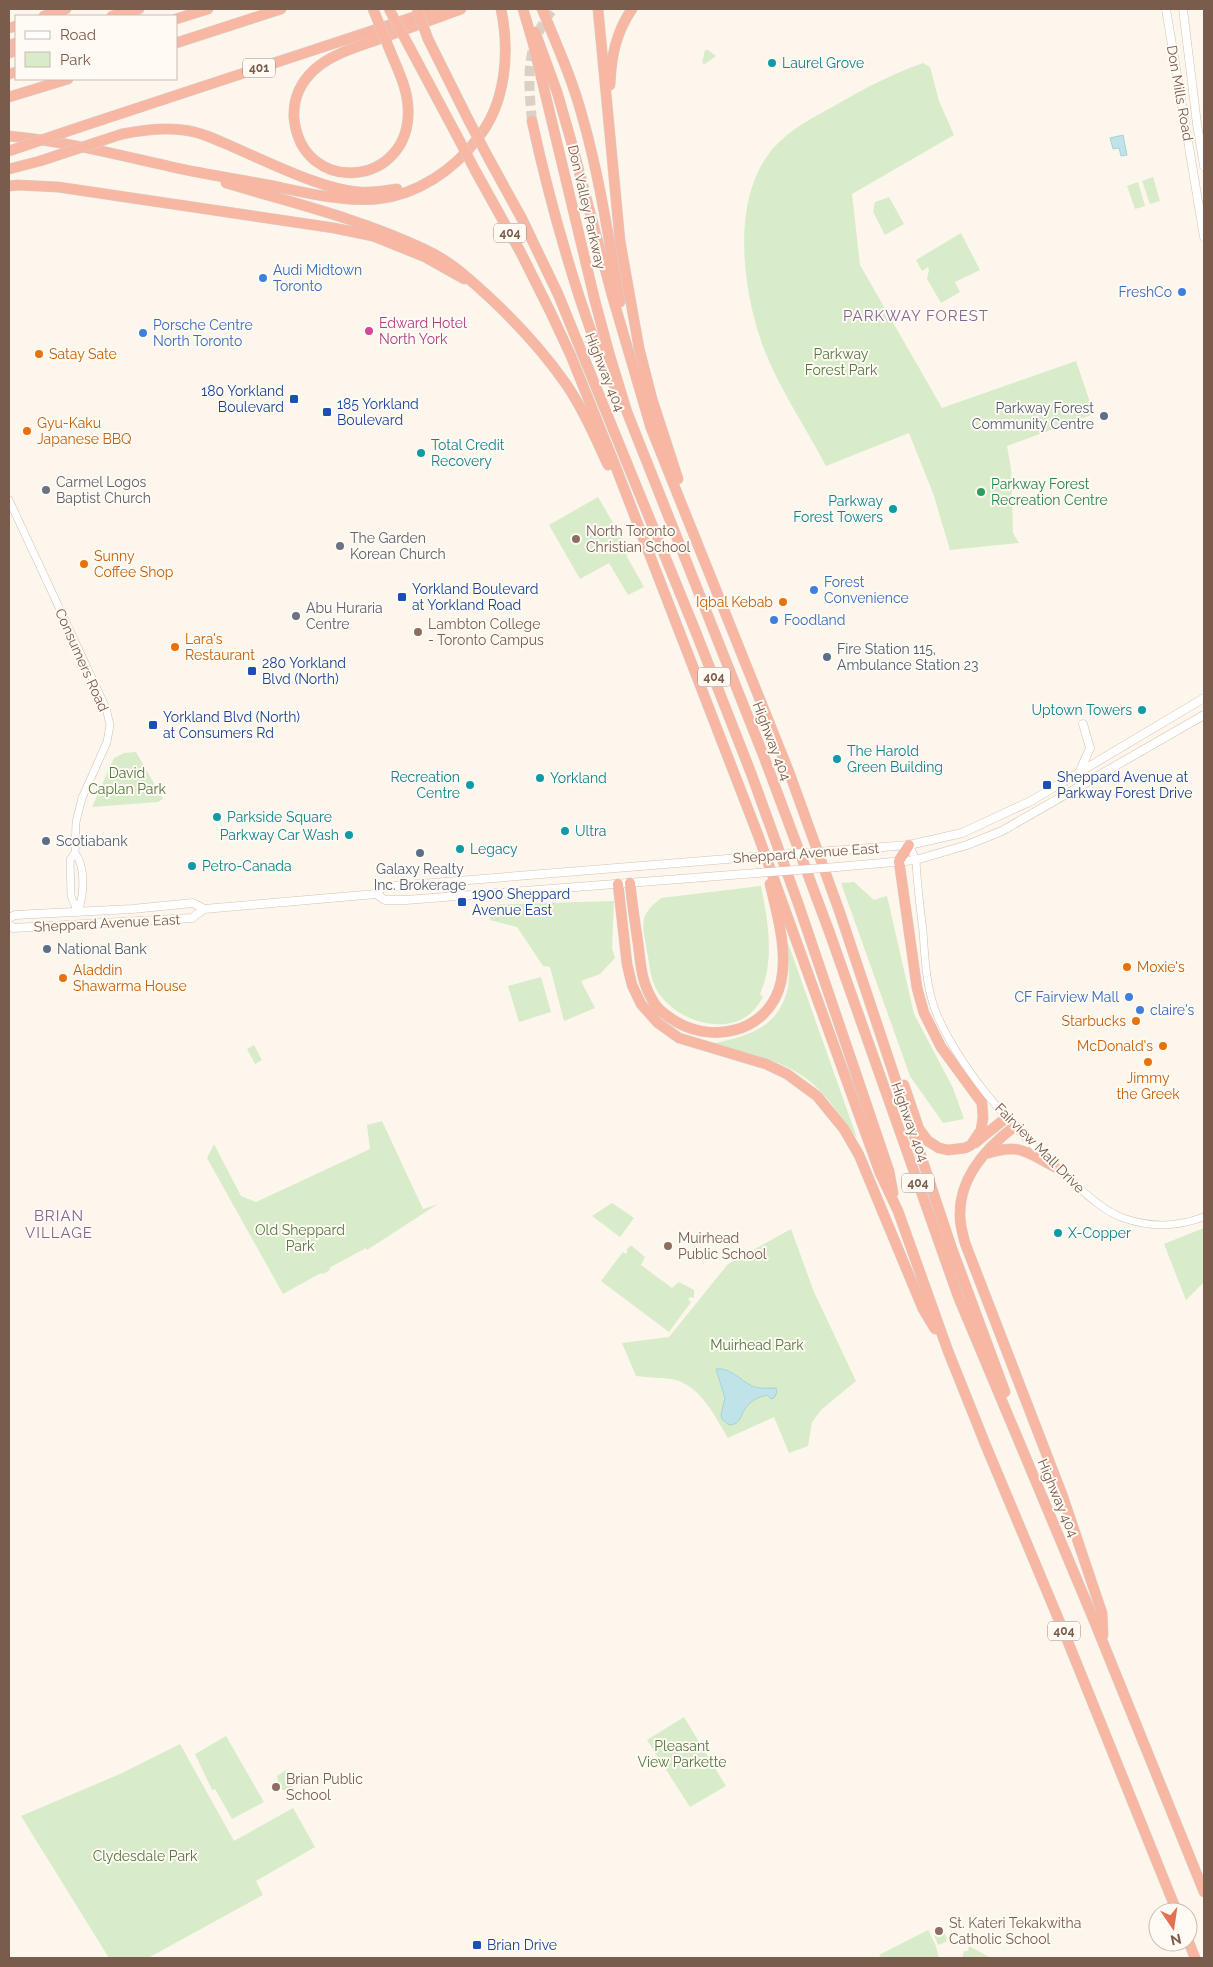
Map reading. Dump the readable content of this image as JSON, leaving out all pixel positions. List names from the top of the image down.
{
  "streets": {
    "highway": [
      "401",
      "Don Valley Parkway",
      "404",
      "Highway 404"
    ],
    "main road": ["Don Mills Road", "Sheppard Avenue East"],
    "street": ["Consumers Road", "Fairview Mall Drive"]
  },
  "crossings": [
    ["Don Valley Parkway", "Highway 404"],
    ["Consumers Road", "Sheppard Avenue East"],
    ["Sheppard Avenue East", "Fairview Mall Drive"]
  ],
  "districts": ["PARKWAY FOREST", "BRIAN VILLAGE"],
  "parks": [
    "Parkway Forest Park",
    "David Caplan Park",
    "Old Sheppard Park",
    "Muirhead Park",
    "Pleasant View Parkette",
    "Clydesdale Park"
  ],
  "places": {
    "other": [
      "Laurel Grove",
      "Audi Midtown Toronto",
      "FreshCo",
      "Edward Hotel North York",
      "Porsche Centre North Toronto",
      "Satay Sate",
      "Parkway Forest Community Centre",
      "Gyu-Kaku Japanese BBQ",
      "Total Credit Recovery",
      "Carmel Logos Baptist Church",
      "Parkway Forest Recreation Centre",
      "Parkway Forest Towers",
      "North Toronto Christian School",
      "The Garden Korean Church",
      "Sunny Coffee Shop",
      "Forest Convenience",
      "Iqbal Kebab",
      "Abu Huraria Centre",
      "Foodland",
      "Lambton College - Toronto Campus",
      "Lara's Restaurant",
      "Fire Station 115, Ambulance Station 23",
      "Uptown Towers",
      "The Harold Green Building",
      "Yorkland",
      "Recreation Centre",
      "Parkside Square",
      "Ultra",
      "Parkway Car Wash",
      "Scotiabank",
      "Legacy",
      "Galaxy Realty Inc. Brokerage",
      "Petro-Canada",
      "National Bank",
      "Moxie's",
      "Aladdin Shawarma House",
      "CF Fairview Mall",
      "claire's",
      "Starbucks",
      "McDonald's",
      "Jimmy the Greek",
      "X-Copper",
      "Muirhead Public School",
      "Brian Public School",
      "St. Kateri Tekakwitha Catholic School"
    ],
    "transit": [
      "180 Yorkland Boulevard",
      "185 Yorkland Boulevard",
      "Yorkland Boulevard at Yorkland Road",
      "280 Yorkland Blvd (North)",
      "Yorkland Blvd (North) at Consumers Rd",
      "Sheppard Avenue at Parkway Forest Drive",
      "1900 Sheppard Avenue East",
      "Brian Drive"
    ]
  },
  "legend": ["Road", "Park"],
  "north": "bottom"
}
